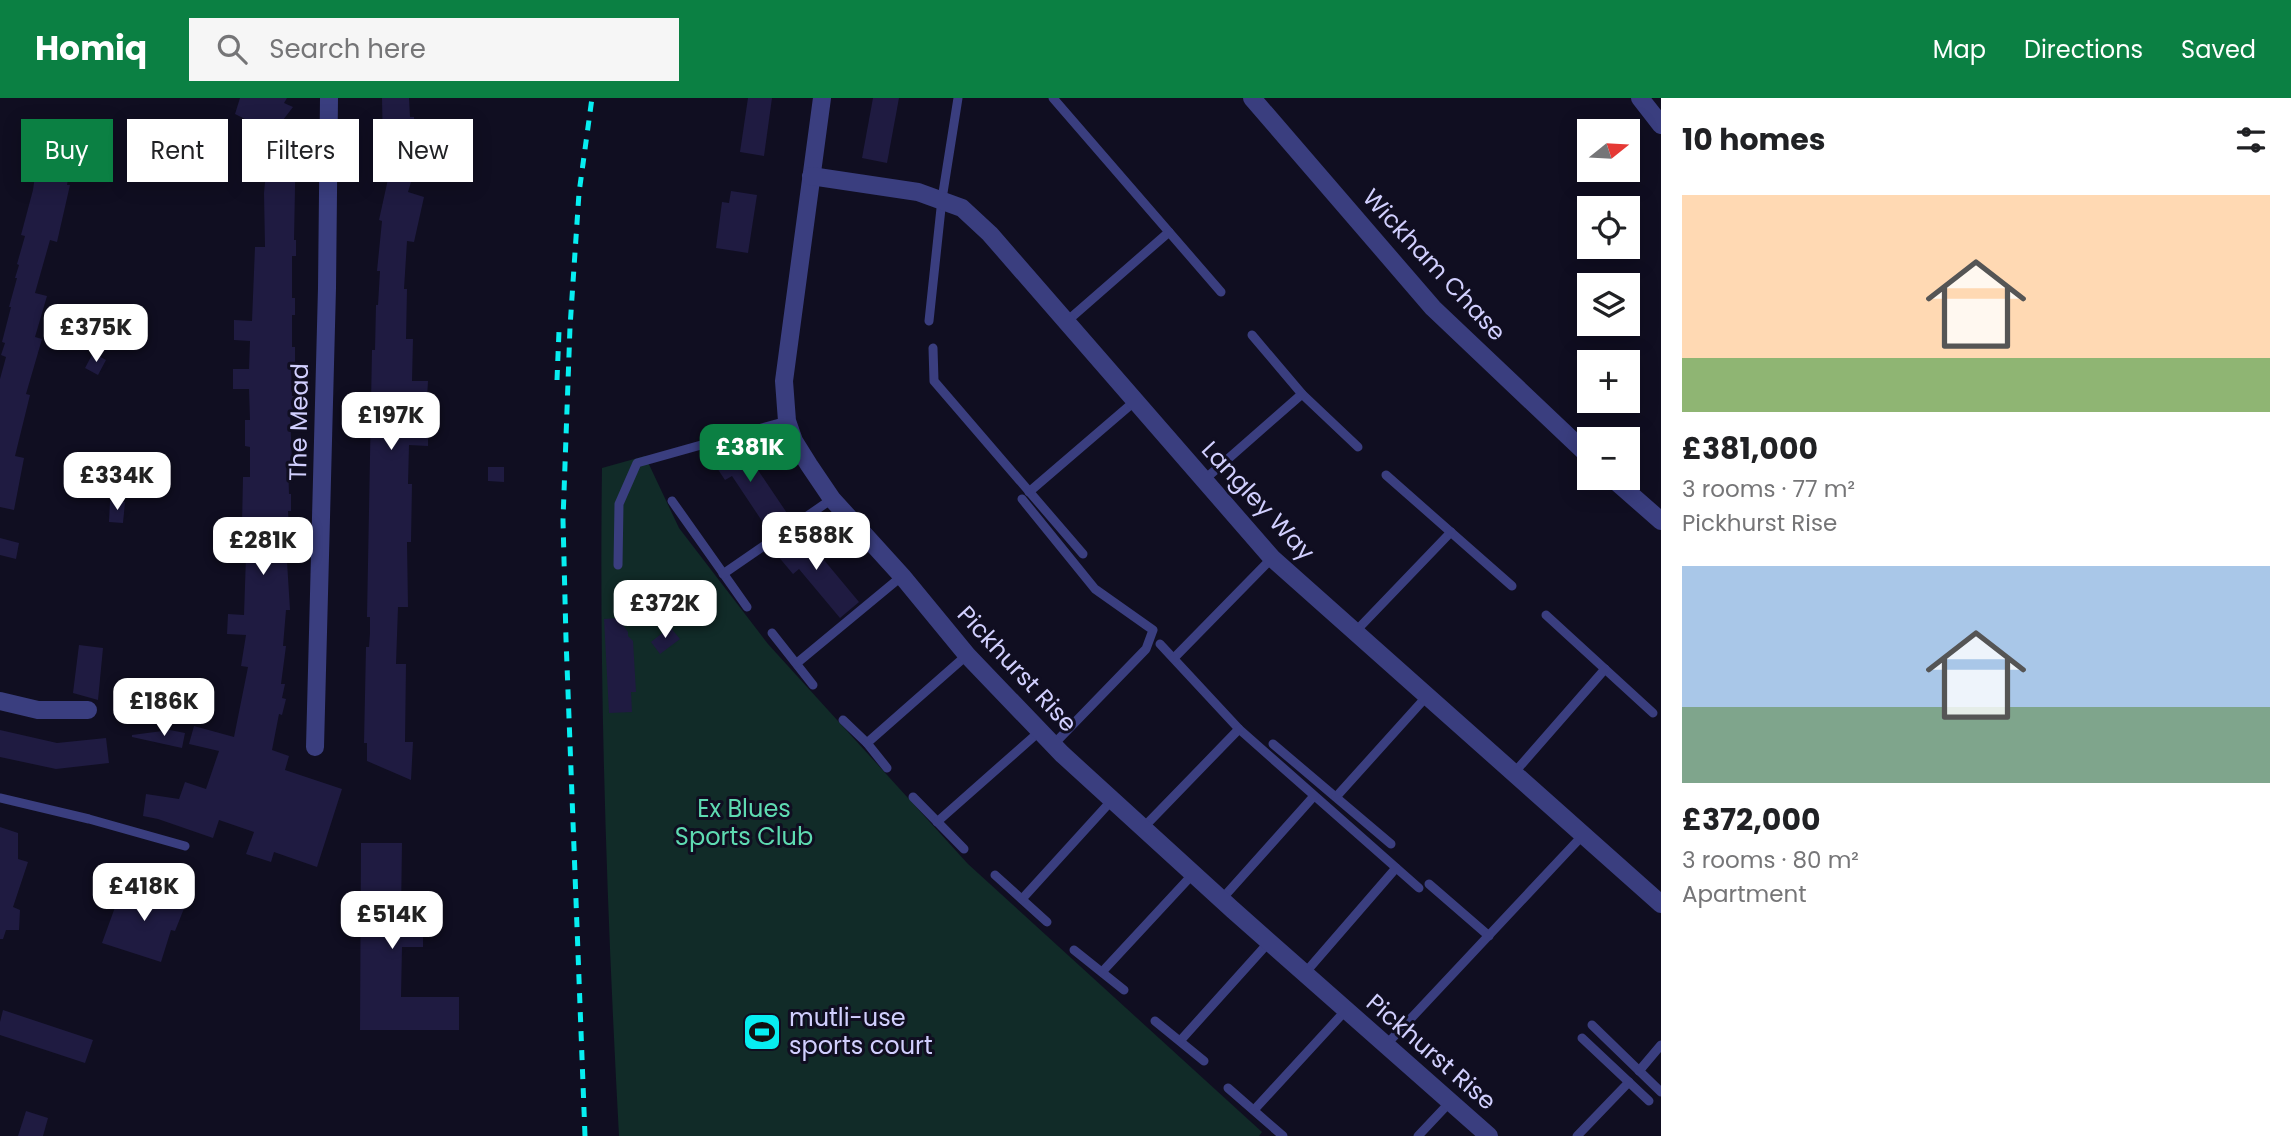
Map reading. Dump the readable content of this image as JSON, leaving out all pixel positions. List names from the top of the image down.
{
  "streets": {
    "street": [
      "Wickham Chase",
      "The Mead",
      "Langley Way",
      "Pickhurst Rise"
    ]
  },
  "crossings": [
    ["Langley Way", "Pickhurst Rise"]
  ],
  "parks": ["Ex Blues Sports Club"],
  "places": {
    "sports": ["mutli-use sports court"]
  },
  "north": "right",
  "page": {
    "header": "Homiq",
    "search": "Search here",
    "nav": ["Map", "Directions", "Saved"],
    "heading": "10 homes",
    "map_buttons": ["+", "−"],
    "chip": [
      "Buy",
      "Rent",
      "Filters",
      "New"
    ],
    "list": [
      {
        "name": "£381,000",
        "note": "3 rooms · 77 m² · Pickhurst Rise"
      },
      {
        "name": "£372,000",
        "note": "3 rooms · 80 m² · Apartment"
      }
    ],
    "price": [
      "£375K",
      "£197K",
      "£381K",
      "£334K",
      "£588K",
      "£281K",
      "£372K",
      "£186K",
      "£418K",
      "£514K"
    ]
  }
}
